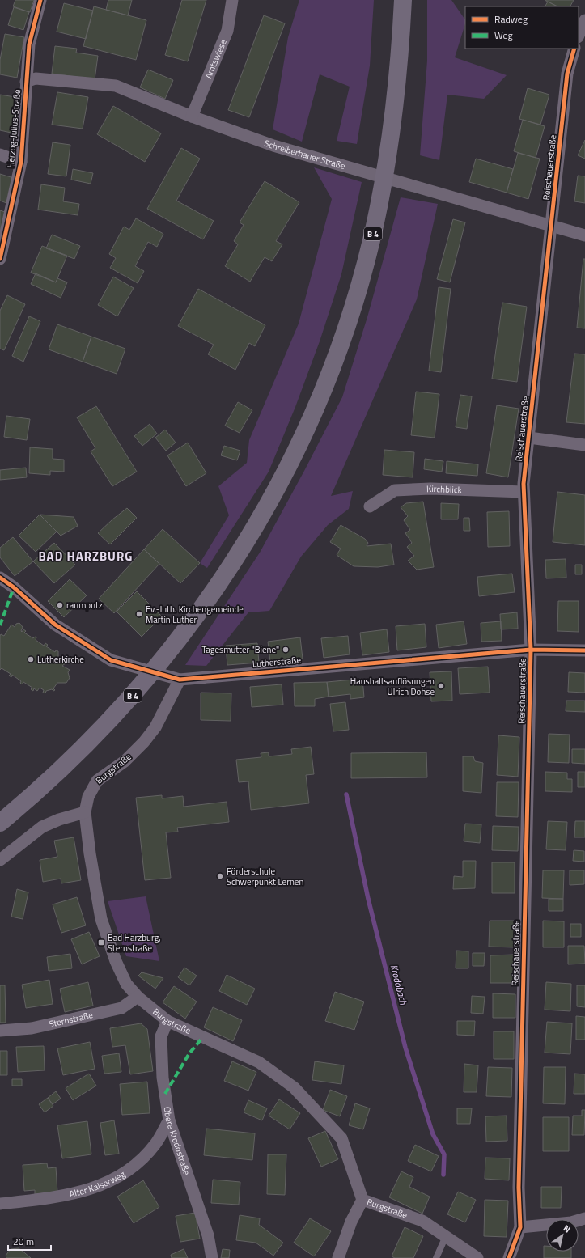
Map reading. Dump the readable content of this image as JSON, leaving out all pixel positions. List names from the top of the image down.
{
  "streets": {
    "highway": ["B 4"],
    "street": [
      "Amtswiese",
      "Herzog-Julius-Straße",
      "Schreiberhauer Straße",
      "Reischauerstraße",
      "Kirchblick",
      "Lutherstraße",
      "Burgstraße",
      "Sternstraße",
      "Obere Krodostraße",
      "Alter Kaiserweg"
    ]
  },
  "crossings": [
    ["Amtswiese", "Schreiberhauer Straße"],
    ["Herzog-Julius-Straße", "Schreiberhauer Straße"],
    ["Schreiberhauer Straße", "Reischauerstraße"],
    ["Reischauerstraße", "Kirchblick"],
    ["Reischauerstraße", "Lutherstraße"],
    ["Lutherstraße", "Burgstraße"],
    ["Burgstraße", "Sternstraße"],
    ["Burgstraße", "Obere Krodostraße"],
    ["Obere Krodostraße", "Alter Kaiserweg"]
  ],
  "districts": ["BAD HARZBURG"],
  "water": ["Krodobach"],
  "places": {
    "other": [
      "raumputz",
      "Ev.-luth. Kirchengemeinde Martin Luther",
      "Tagesmutter \"Biene\"",
      "Lutherkirche",
      "Haushaltsauflösungen Ulrich Dohse",
      "Förderschule Schwerpunkt Lernen"
    ],
    "transit": ["Bad Harzburg, Sternstraße"]
  },
  "legend": ["Radweg", "Weg"],
  "scale_bar": "20 m",
  "north": "top right"
}
